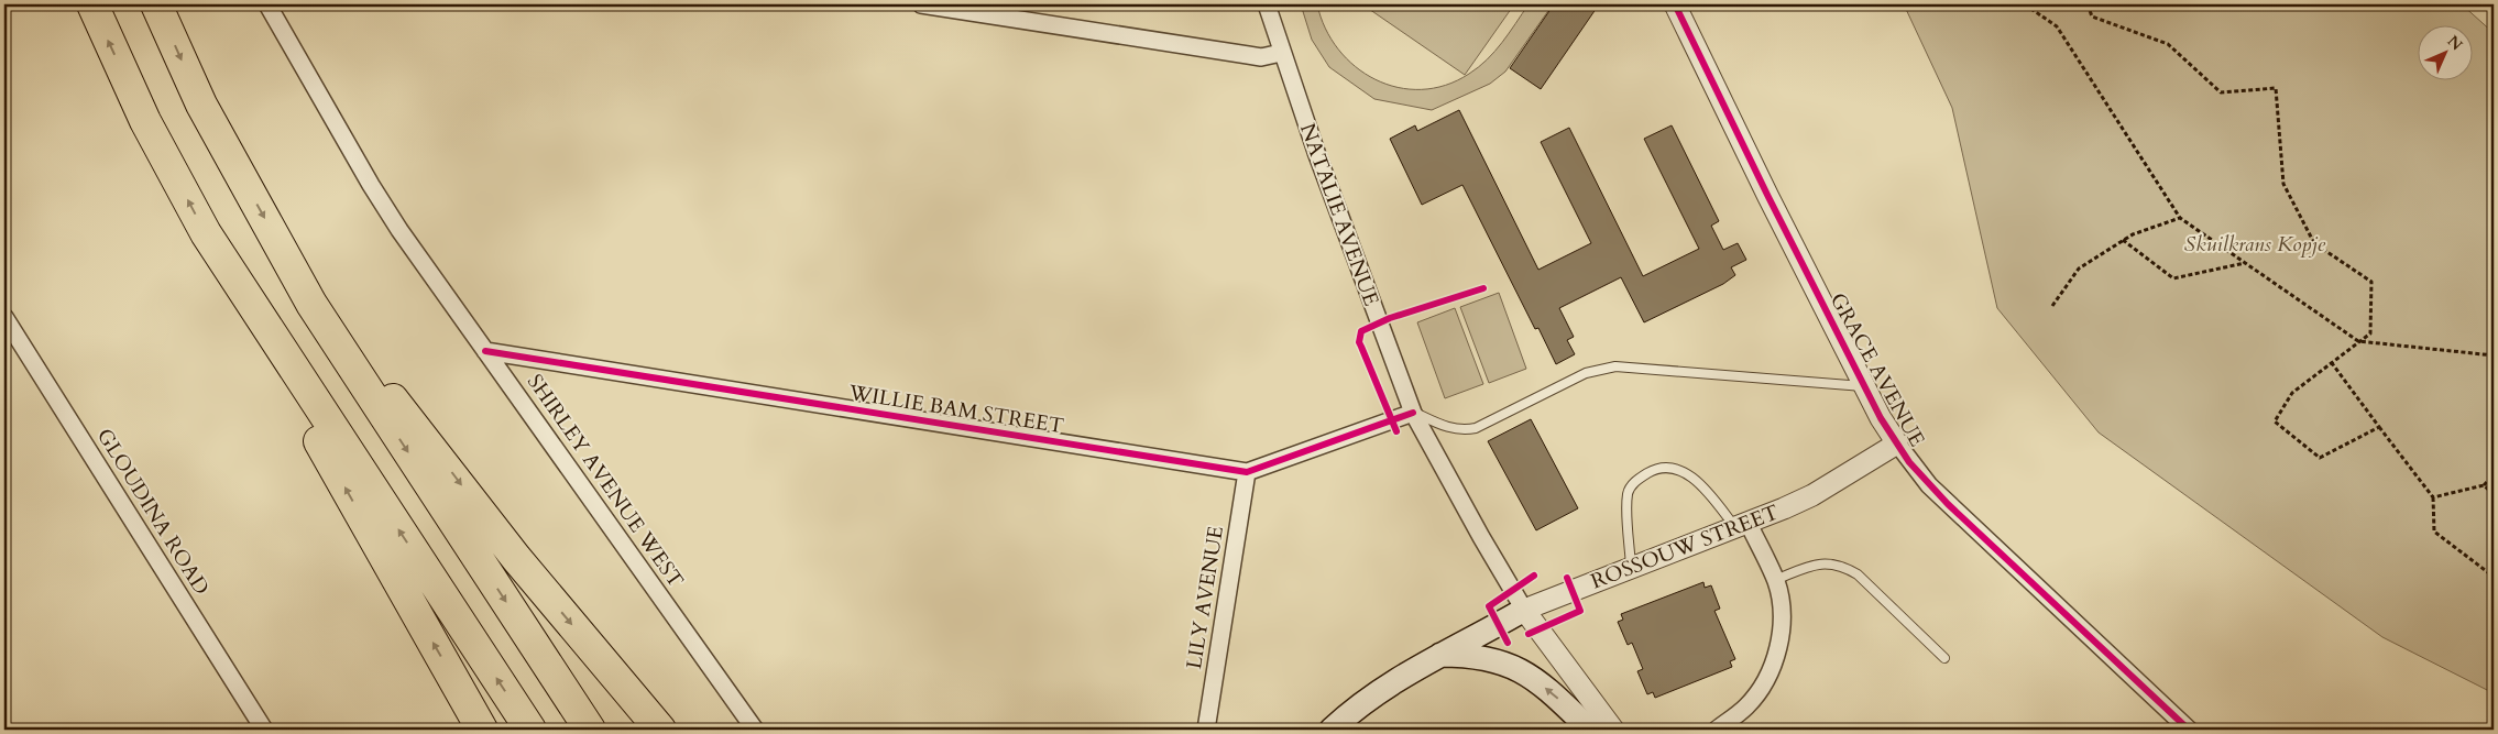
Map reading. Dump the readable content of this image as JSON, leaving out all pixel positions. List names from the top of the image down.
{
  "streets": {
    "main road": ["ROSSOUW STREET"],
    "street": [
      "NATALIE AVENUE",
      "GRACE AVENUE",
      "WILLIE BAM STREET",
      "SHIRLEY AVENUE WEST",
      "GLOUDINA ROAD",
      "LILY AVENUE"
    ]
  },
  "crossings": [
    ["NATALIE AVENUE", "WILLIE BAM STREET"],
    ["NATALIE AVENUE", "ROSSOUW STREET"],
    ["GRACE AVENUE", "ROSSOUW STREET"],
    ["WILLIE BAM STREET", "SHIRLEY AVENUE WEST"],
    ["WILLIE BAM STREET", "LILY AVENUE"]
  ],
  "parks": ["Skuilkrans Kopje"],
  "north": "top right"
}
